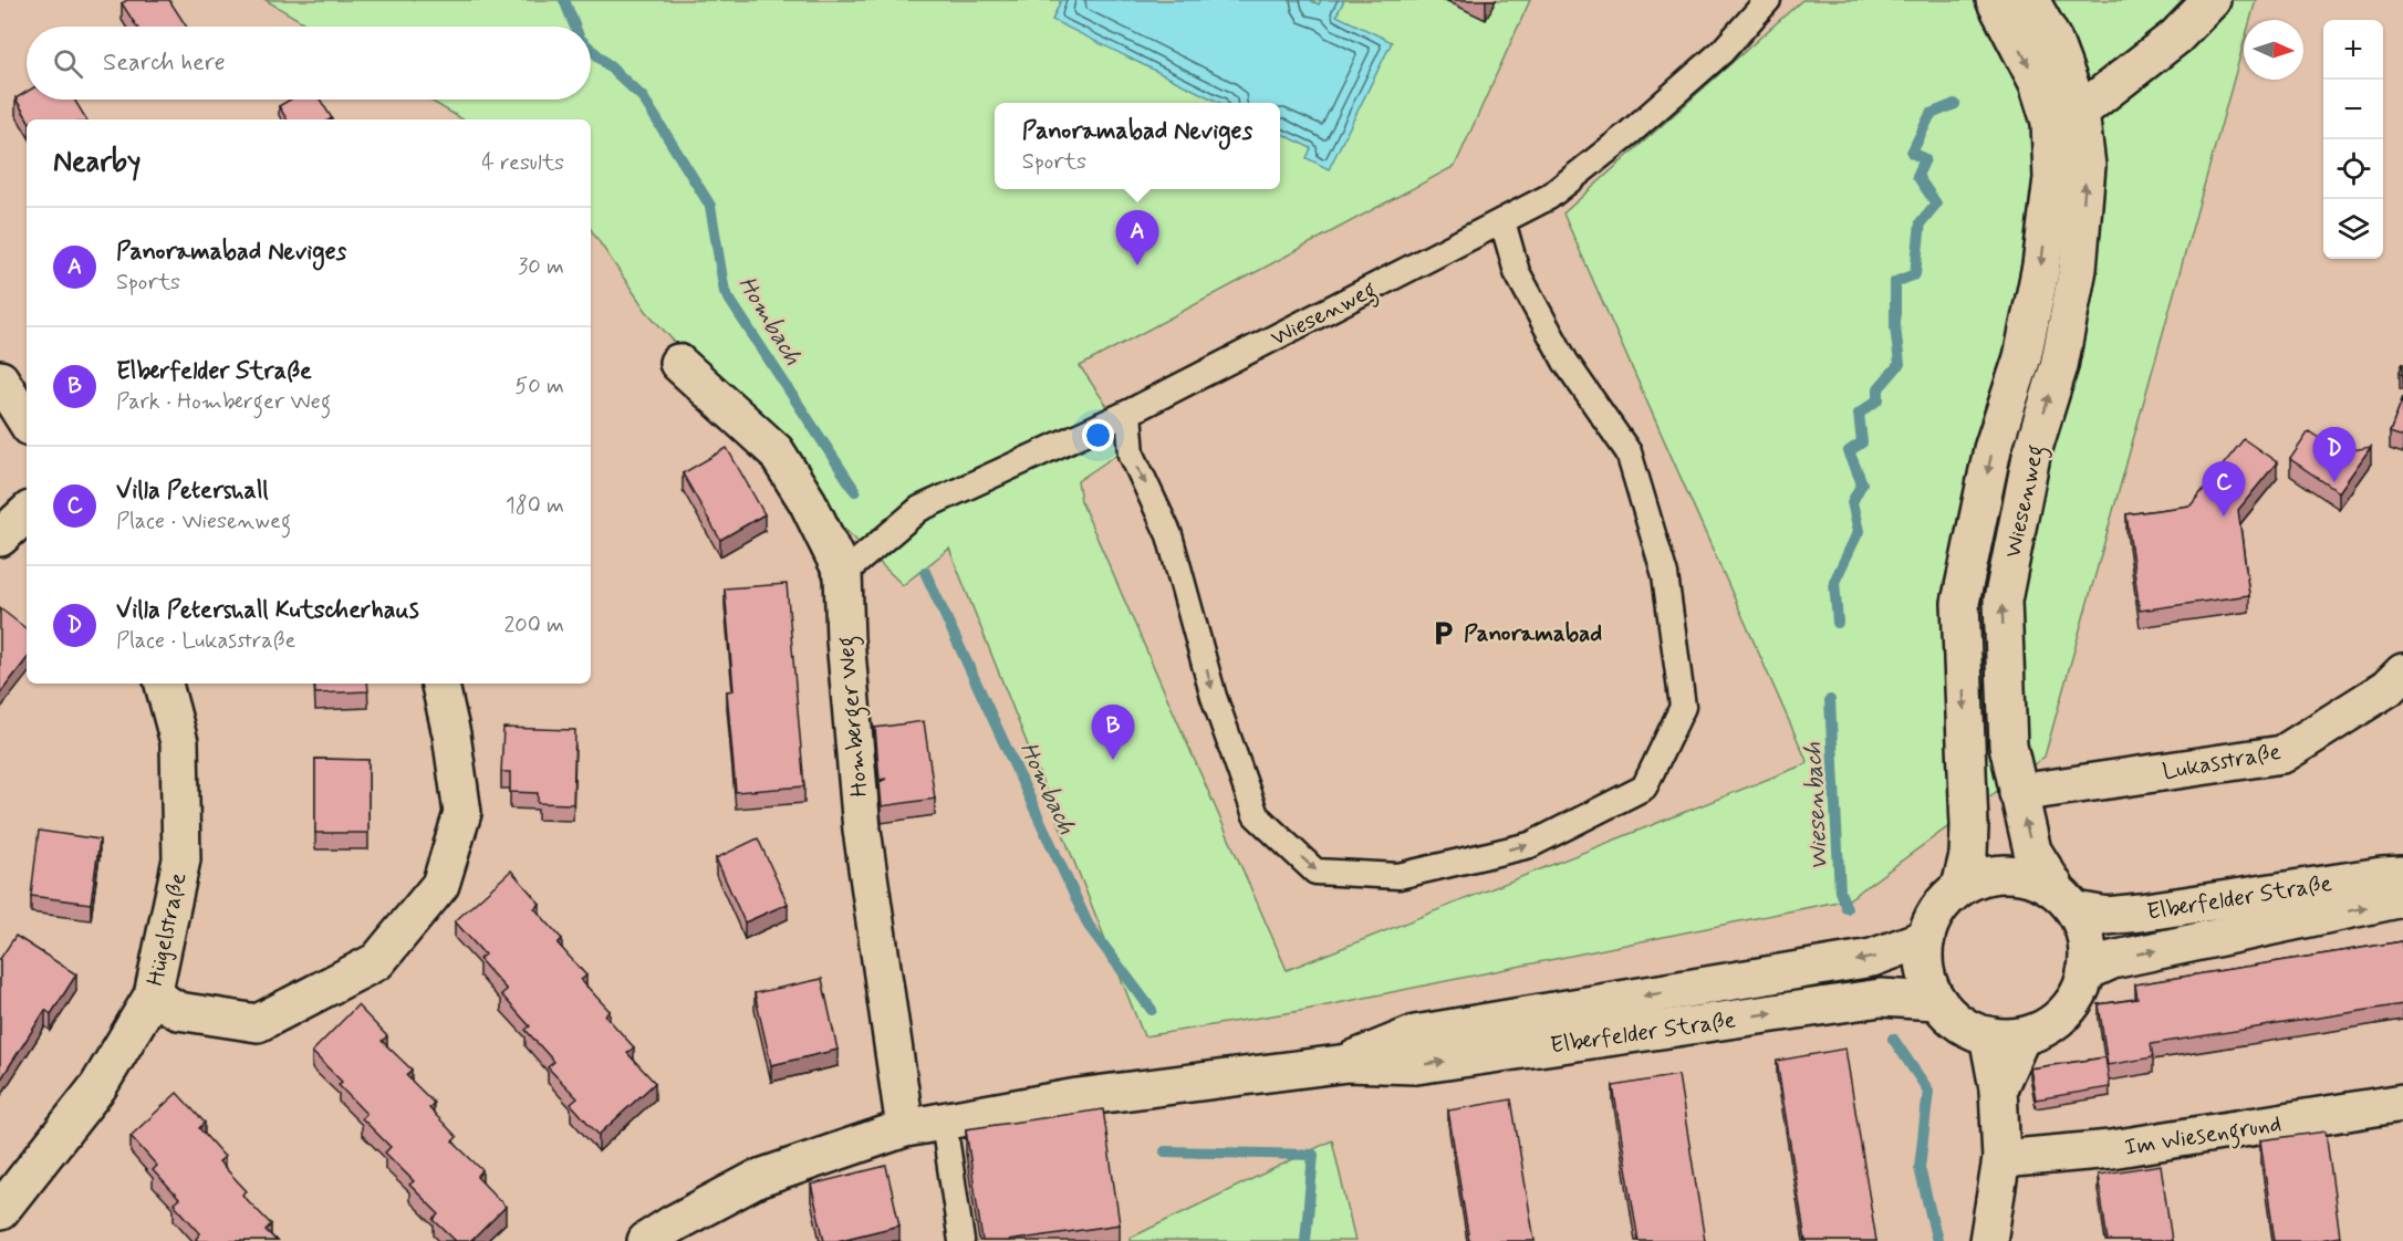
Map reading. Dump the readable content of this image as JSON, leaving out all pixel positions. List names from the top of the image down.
{
  "streets": {
    "street": [
      "Wiesenweg",
      "Homberger Weg",
      "Lukasstraße",
      "Elberfelder Straße",
      "Hügelstraße",
      "Im Wiesengrund"
    ]
  },
  "crossings": [
    ["Wiesenweg", "Homberger Weg"],
    ["Wiesenweg", "Lukasstraße"],
    ["Wiesenweg", "Elberfelder Straße"],
    ["Homberger Weg", "Elberfelder Straße"]
  ],
  "water": ["Hombach", "Wiesenbach"],
  "places": {
    "parking": ["Panoramabad"]
  },
  "north": "right",
  "page": {
    "map_buttons": ["+", "−"],
    "search": "Search here",
    "popup": ["Panoramabad Neviges", "Sports"],
    "heading": ["Nearby", "4 results"],
    "list": [
      {
        "mark": "A",
        "name": "Panoramabad Neviges",
        "note": "Sports",
        "value": "30 m"
      },
      {
        "mark": "B",
        "name": "Elberfelder Straße",
        "note": "Park · Homberger Weg",
        "value": "50 m"
      },
      {
        "mark": "C",
        "name": "Villa Petershall",
        "note": "Place · Wiesenweg",
        "value": "180 m"
      },
      {
        "mark": "D",
        "name": "Villa Petershall Kutscherhaus",
        "note": "Place · Lukasstraße",
        "value": "200 m"
      }
    ],
    "pins": [
      "A",
      "D",
      "C",
      "B"
    ]
  }
}
